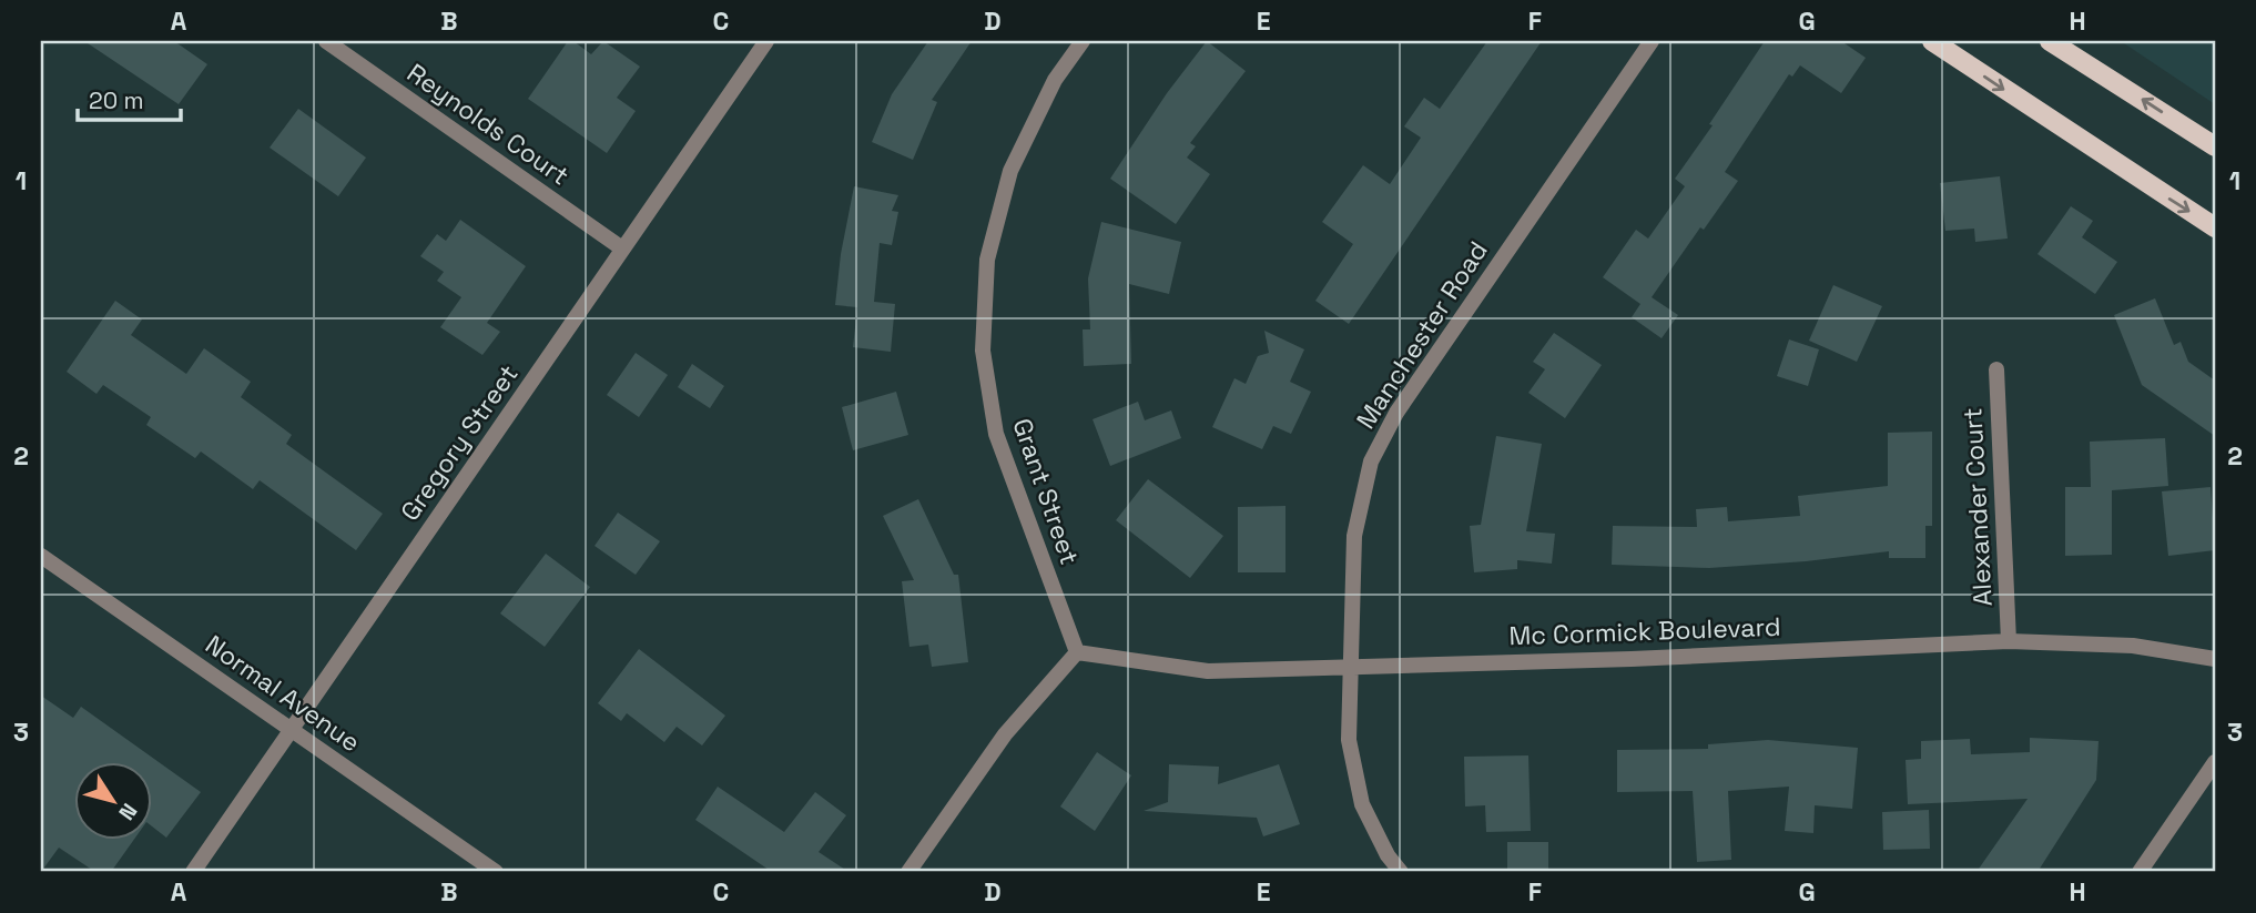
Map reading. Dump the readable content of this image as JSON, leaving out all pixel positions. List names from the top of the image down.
{
  "streets": {
    "street": [
      "Reynolds Court",
      "Manchester Road",
      "Gregory Street",
      "Grant Street",
      "Alexander Court",
      "Mc Cormick Boulevard",
      "Normal Avenue"
    ]
  },
  "crossings": [
    ["Reynolds Court", "Gregory Street"],
    ["Manchester Road", "Mc Cormick Boulevard"],
    ["Gregory Street", "Normal Avenue"],
    ["Grant Street", "Mc Cormick Boulevard"],
    ["Alexander Court", "Mc Cormick Boulevard"]
  ],
  "scale_bar": "20 m",
  "north": "bottom right",
  "grid": {
    "columns": [
      "A",
      "B",
      "C",
      "D",
      "E",
      "F",
      "G",
      "H"
    ],
    "rows": ["1", "2", "3"]
  }
}
